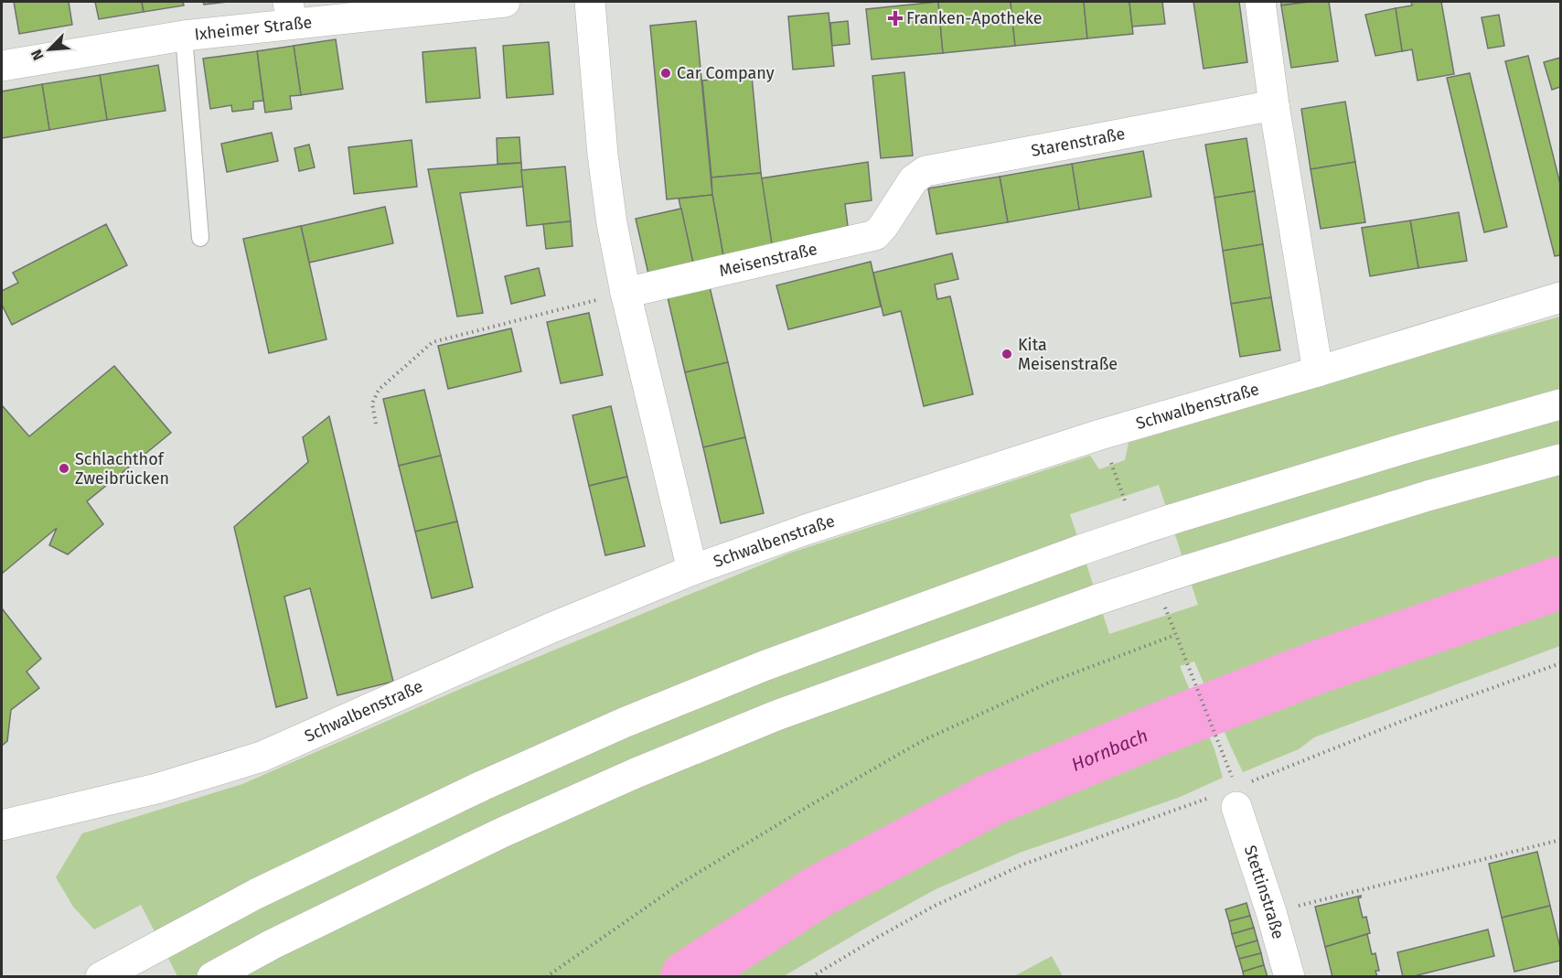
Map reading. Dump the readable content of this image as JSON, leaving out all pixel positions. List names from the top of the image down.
{
  "streets": {
    "main road": [
      "Ixheimer Straße",
      "Starenstraße",
      "Meisenstraße",
      "Schwalbenstraße",
      "Stettinstraße"
    ]
  },
  "crossings": [
    ["Starenstraße", "Meisenstraße"]
  ],
  "water": ["Hornbach"],
  "places": {
    "health": ["Franken-Apotheke"],
    "other": ["Car Company", "Kita Meisenstraße", "Schlachthof Zweibrücken"]
  },
  "north": "bottom left"
}
